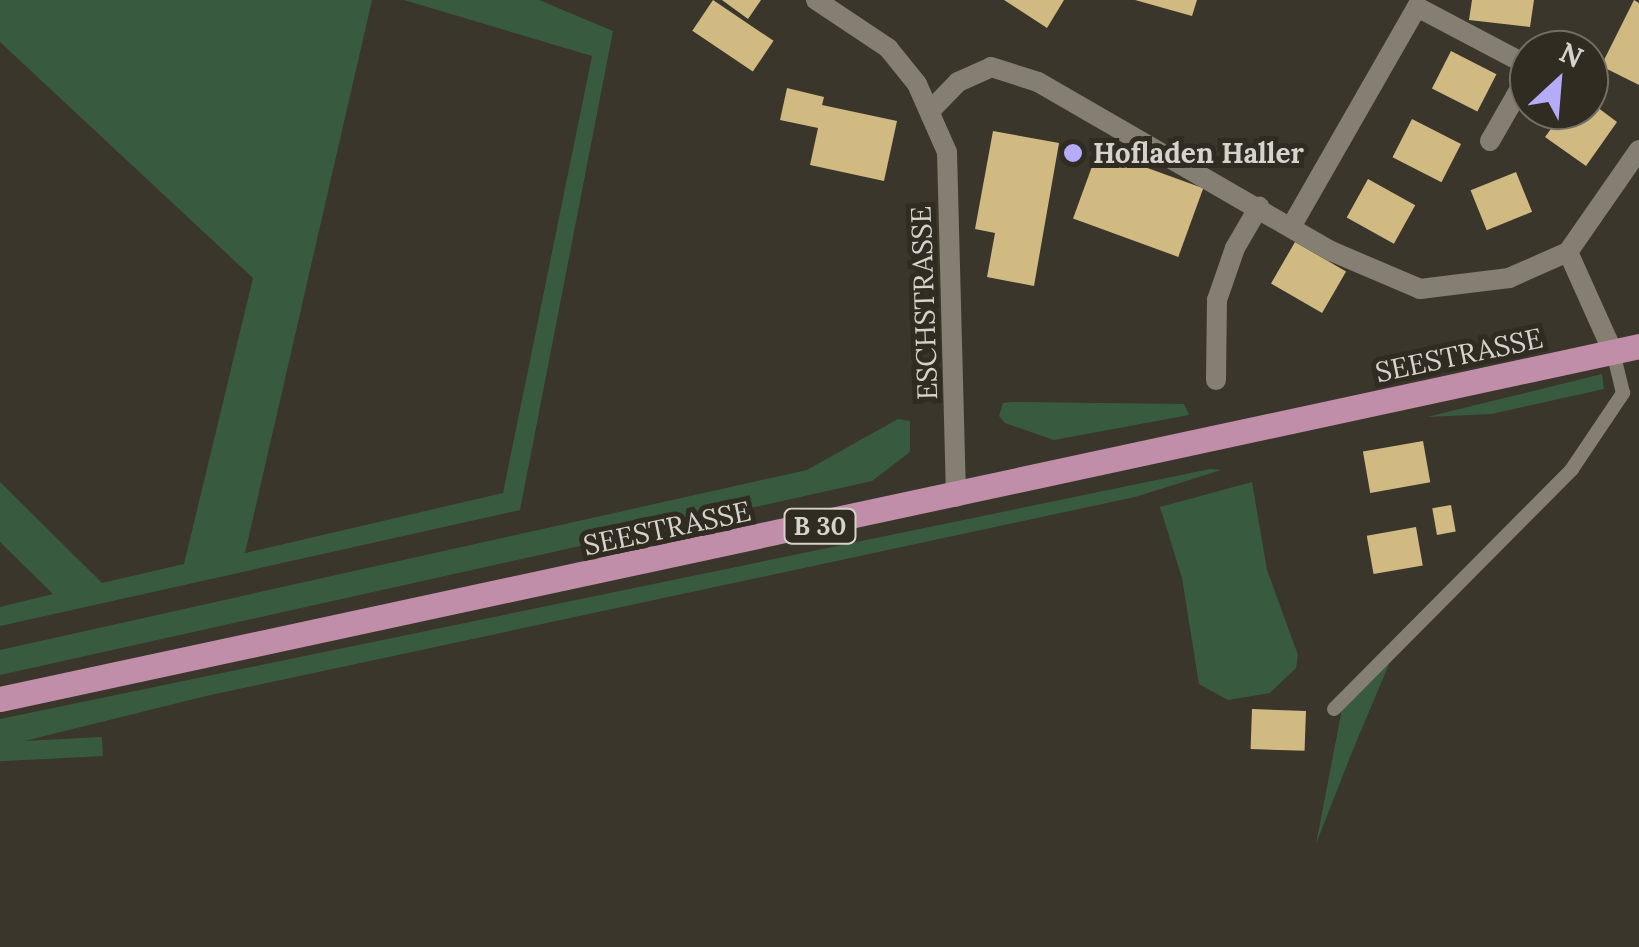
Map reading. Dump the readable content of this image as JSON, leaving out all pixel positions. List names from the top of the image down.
{
  "streets": {
    "main road": ["SEESTRASSE", "B 30"],
    "street": ["ESCHSTRASSE"]
  },
  "crossings": [
    ["ESCHSTRASSE", "SEESTRASSE"]
  ],
  "places": ["Hofladen Haller"],
  "north": "top right"
}
